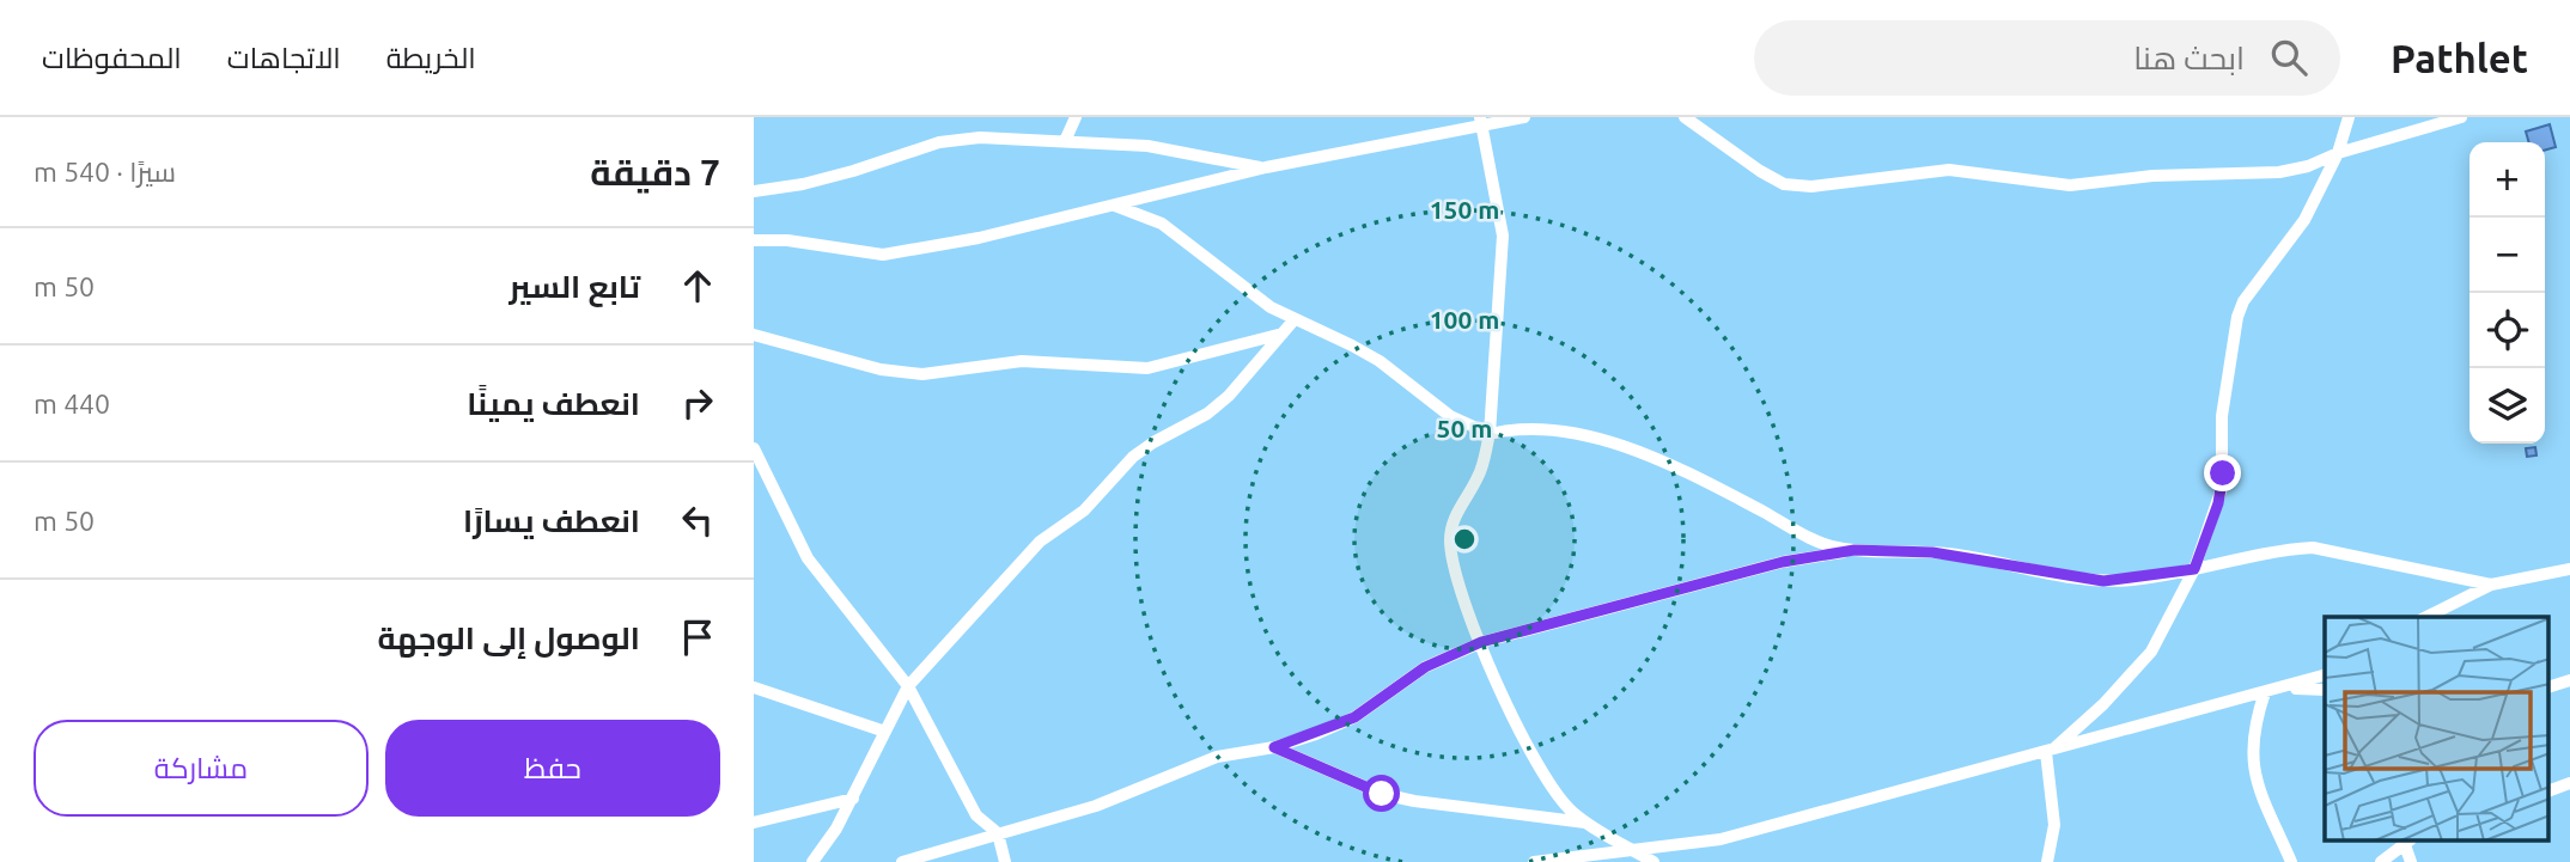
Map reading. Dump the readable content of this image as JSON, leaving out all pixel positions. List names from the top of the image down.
{
  "page": {
    "header": "Pathlet",
    "search": "ابحث هنا",
    "nav": ["الخريطة", "الاتجاهات", "المحفوظات"],
    "heading": ["7 دقيقة", "سيرًا · 540 m"],
    "map_buttons": ["+", "−"],
    "list": [
      ["تابع السير", "50 m"],
      ["انعطف يمينًا", "440 m"],
      ["انعطف يسارًا", "50 m"],
      "الوصول إلى الوجهة"
    ],
    "buttons": ["حفظ", "مشاركة"]
  },
  "rings": ["150 m", "100 m", "50 m"]
}
